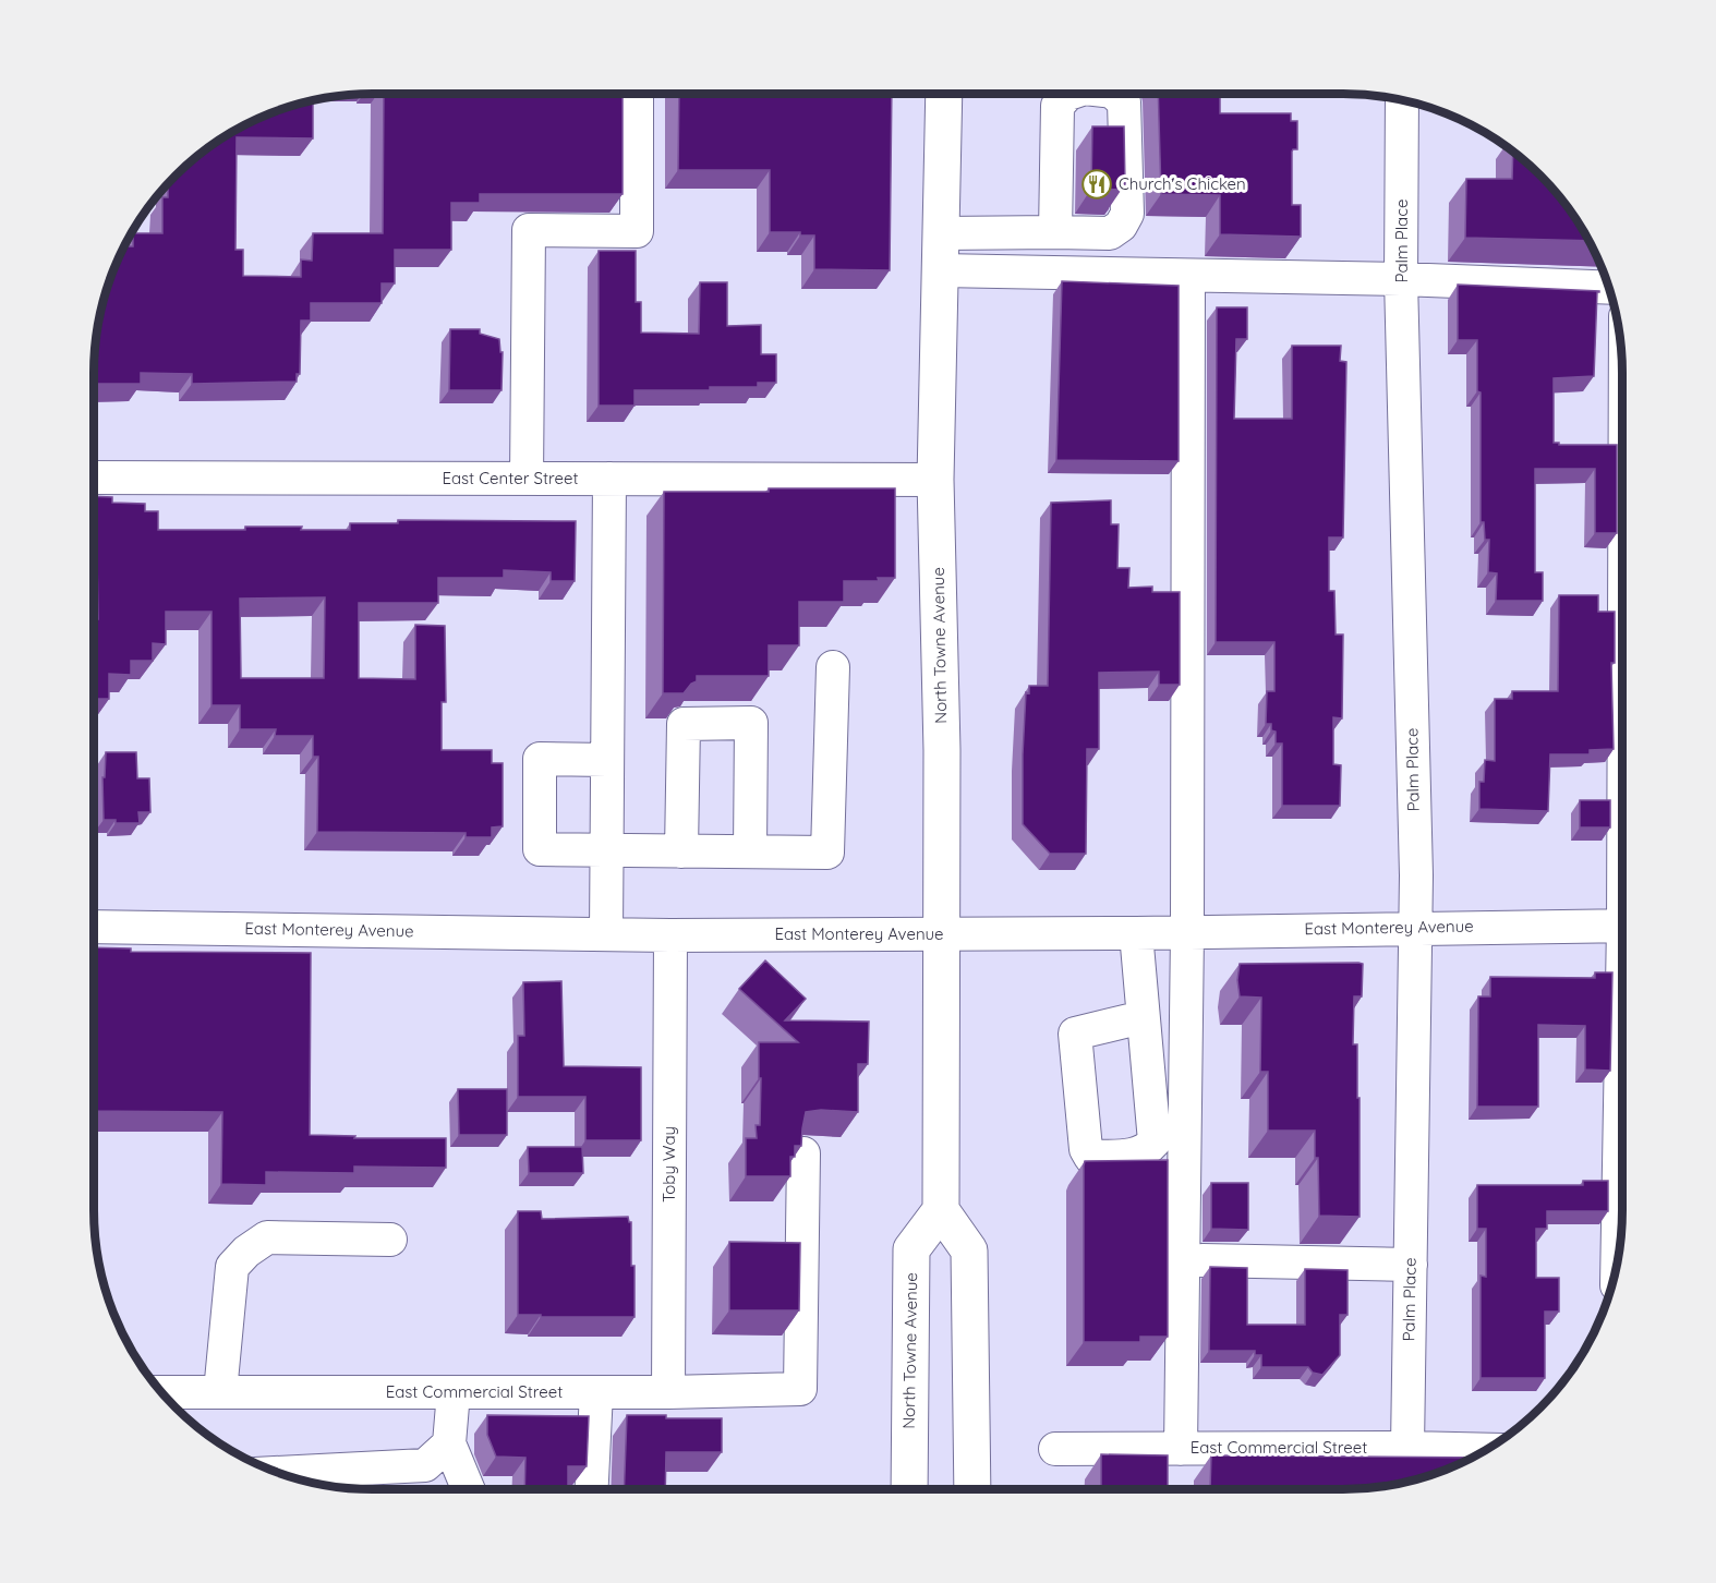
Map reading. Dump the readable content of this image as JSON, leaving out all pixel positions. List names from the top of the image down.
{
  "streets": {
    "main road": ["North Towne Avenue"],
    "street": [
      "Palm Place",
      "East Center Street",
      "East Monterey Avenue",
      "Toby Way",
      "East Commercial Street"
    ]
  },
  "crossings": [
    ["Palm Place", "East Monterey Avenue"],
    ["Palm Place", "East Commercial Street"],
    ["East Center Street", "North Towne Avenue"],
    ["North Towne Avenue", "East Monterey Avenue"],
    ["East Monterey Avenue", "Toby Way"],
    ["Toby Way", "East Commercial Street"]
  ],
  "places": {
    "restaurant": ["Church's Chicken"]
  }
}
